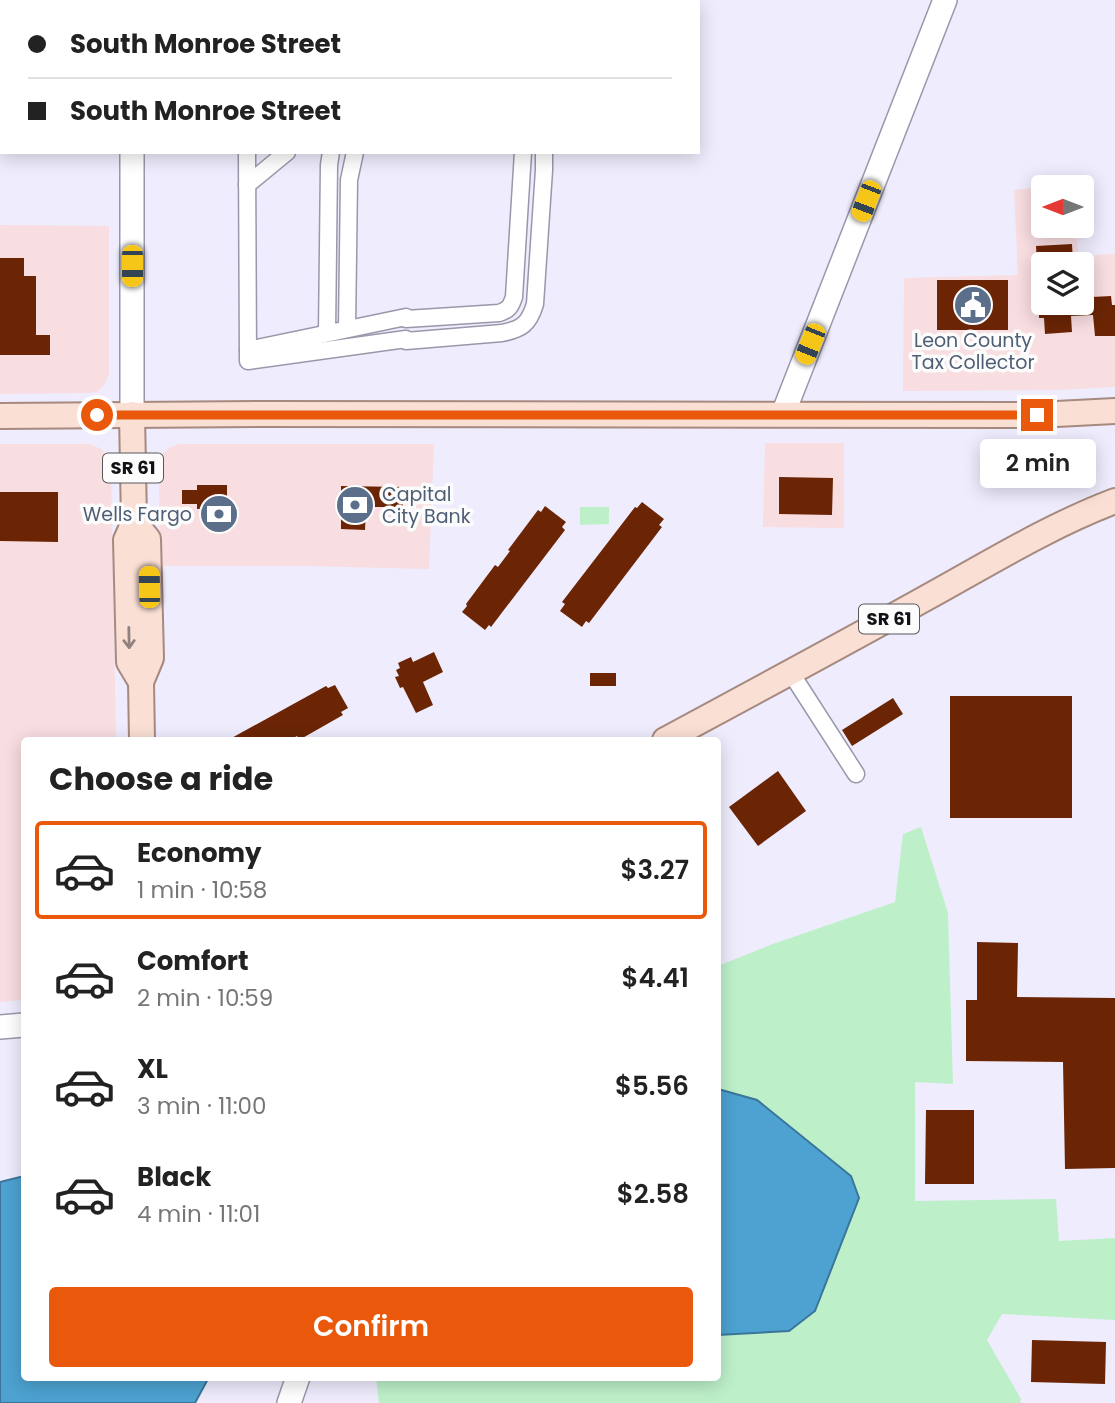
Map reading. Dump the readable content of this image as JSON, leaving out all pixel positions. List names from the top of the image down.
{
  "streets": {
    "main road": ["SR 61"]
  },
  "places": {
    "public building": ["Leon County Tax Collector"],
    "bank": ["Capital City Bank", "Wells Fargo"]
  },
  "north": "left",
  "page": {
    "banner": ["South Monroe Street", "South Monroe Street"],
    "bubble": "2 min",
    "heading": "Choose a ride",
    "list": [
      {
        "name": "Economy",
        "note": "1 min · 10:58",
        "value": "$3.27"
      },
      {
        "name": "Comfort",
        "note": "2 min · 10:59",
        "value": "$4.41"
      },
      {
        "name": "XL",
        "note": "3 min · 11:00",
        "value": "$5.56"
      },
      {
        "name": "Black",
        "note": "4 min · 11:01",
        "value": "$2.58"
      }
    ],
    "buttons": "Confirm"
  }
}
